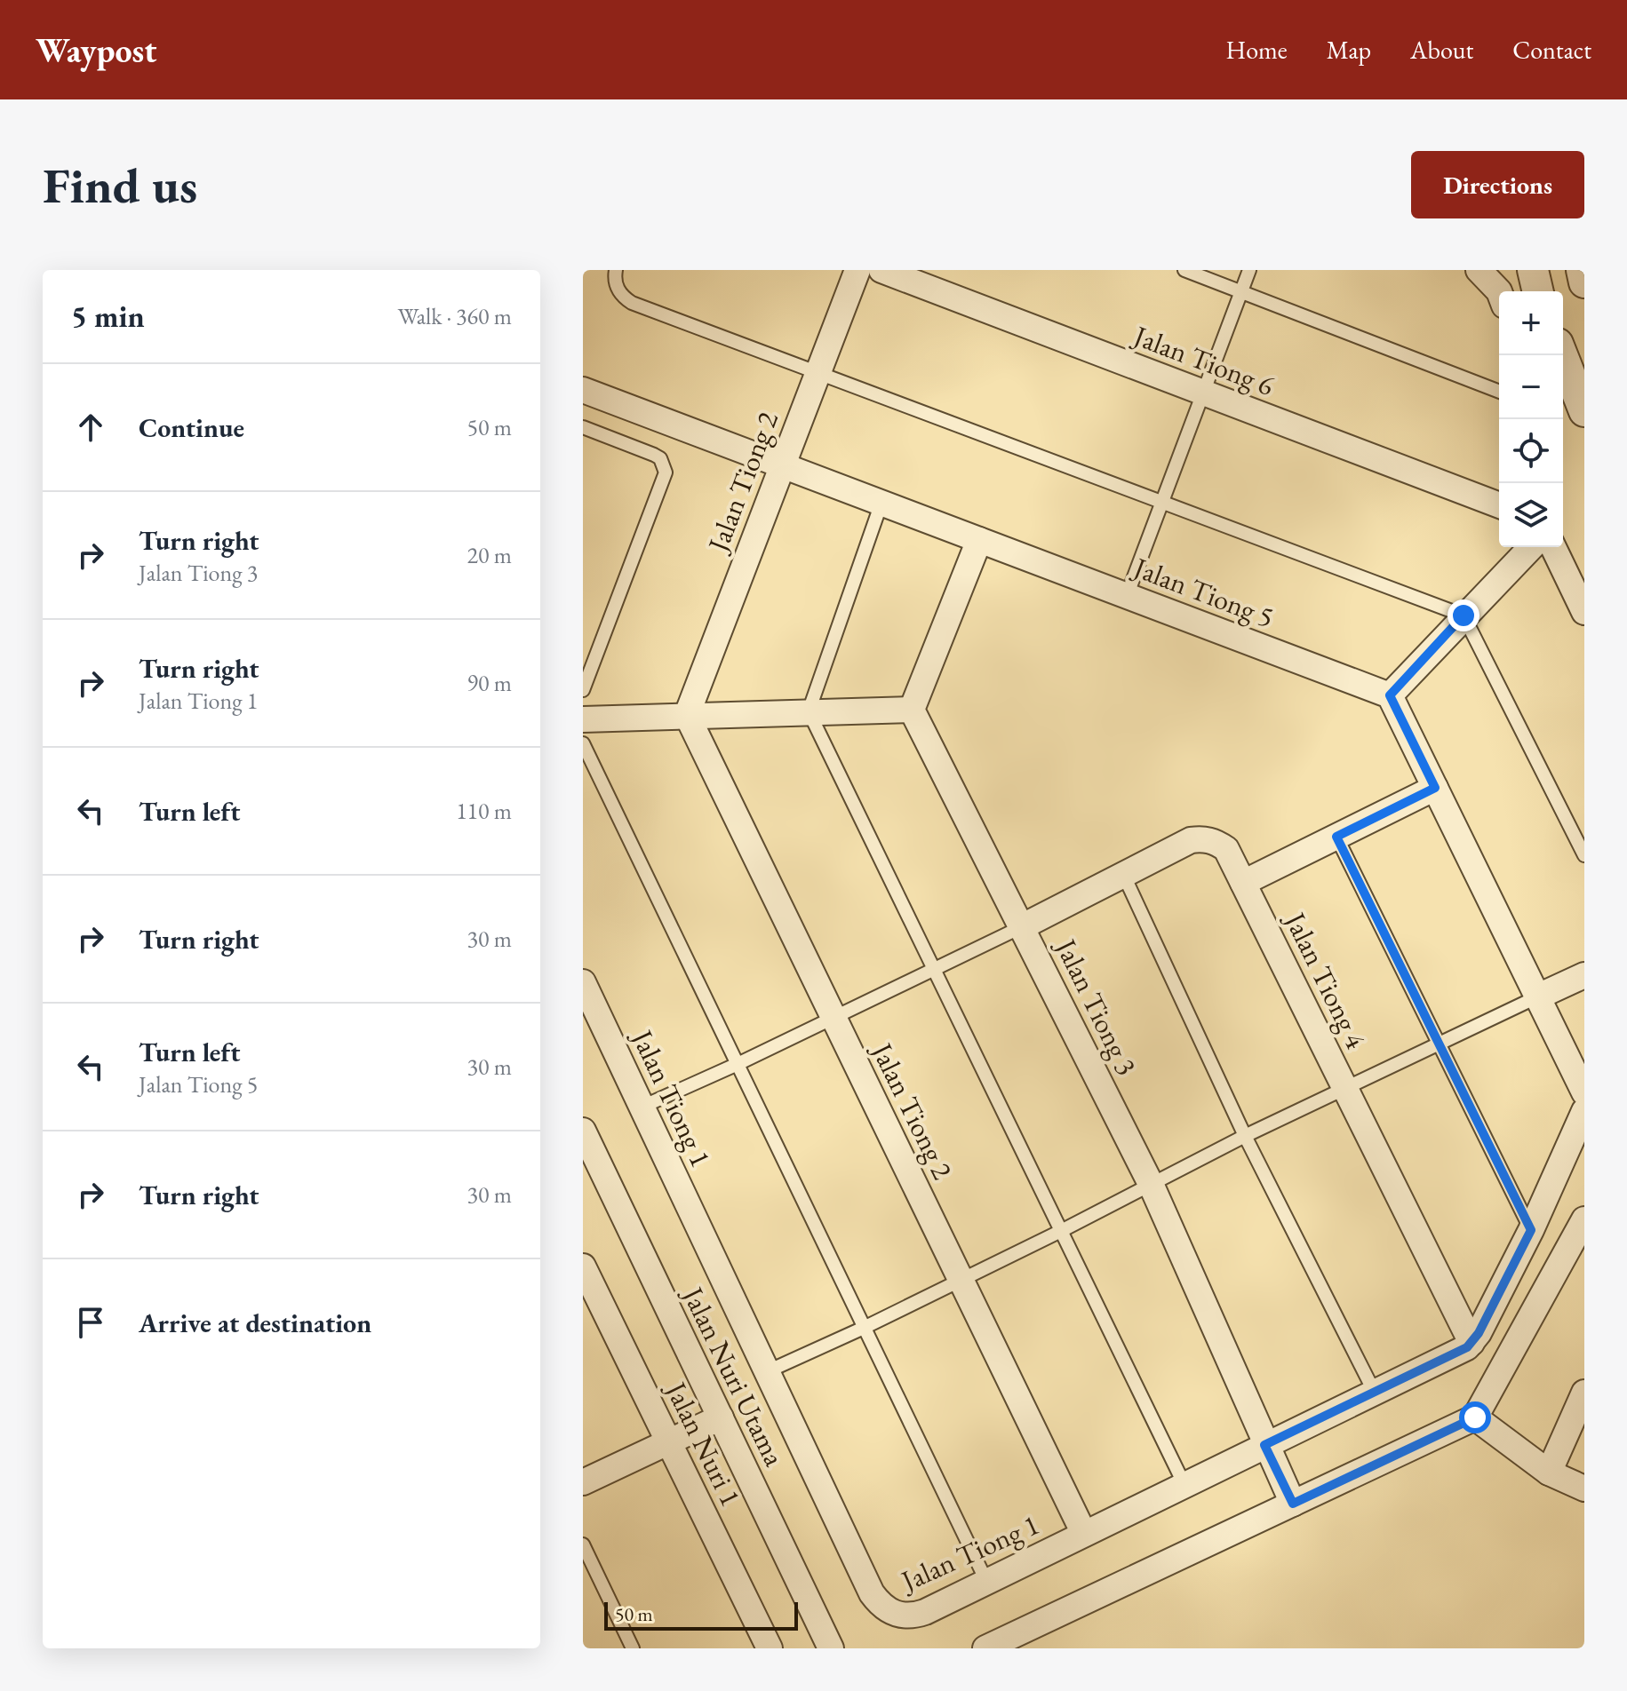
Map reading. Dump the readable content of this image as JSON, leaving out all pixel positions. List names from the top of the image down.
{
  "streets": {
    "street": [
      "Jalan Tiong 6",
      "Jalan Tiong 2",
      "Jalan Tiong 5",
      "Jalan Tiong 4",
      "Jalan Tiong 3",
      "Jalan Tiong 1",
      "Jalan Nuri Utama",
      "Jalan Nuri 1"
    ]
  },
  "crossings": [
    ["Jalan Tiong 2", "Jalan Tiong 5"],
    ["Jalan Tiong 2", "Jalan Tiong 1"],
    ["Jalan Tiong 4", "Jalan Tiong 3"],
    ["Jalan Tiong 4", "Jalan Tiong 1"],
    ["Jalan Tiong 3", "Jalan Tiong 1"]
  ],
  "scale_bar": "50 m",
  "page": {
    "header": "Waypost",
    "nav": [
      "Home",
      "Map",
      "About",
      "Contact"
    ],
    "buttons": "Directions",
    "title": "Find us",
    "heading": ["5 min", "Walk · 360 m"],
    "map_buttons": ["+", "−"],
    "list": [
      ["Continue", "50 m"],
      ["Turn right", "Jalan Tiong 3", "20 m"],
      ["Turn right", "Jalan Tiong 1", "90 m"],
      ["Turn left", "110 m"],
      ["Turn right", "30 m"],
      ["Turn left", "Jalan Tiong 5", "30 m"],
      ["Turn right", "30 m"],
      "Arrive at destination"
    ],
    "scale": "50 m"
  }
}
